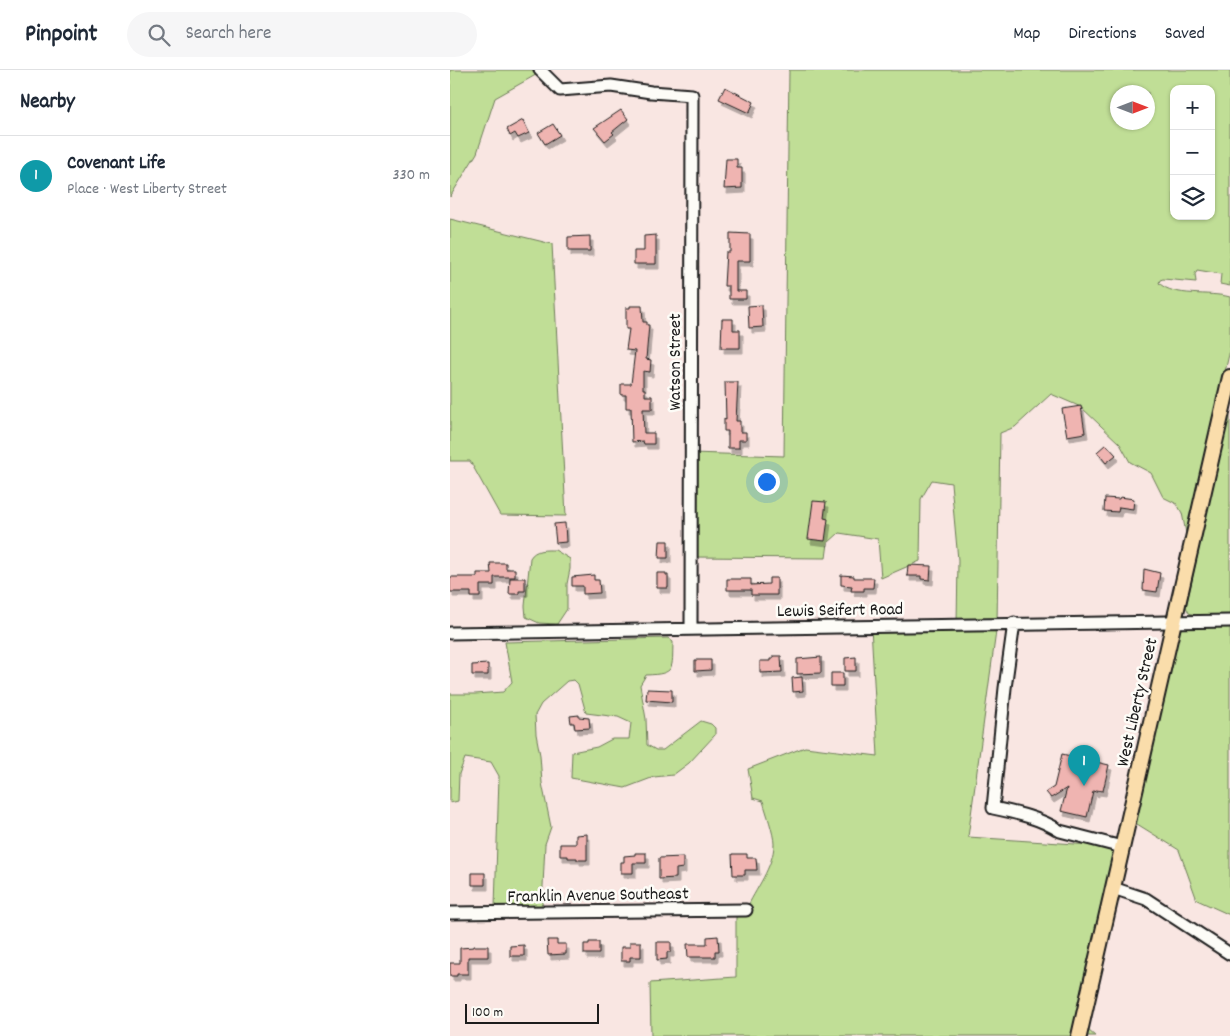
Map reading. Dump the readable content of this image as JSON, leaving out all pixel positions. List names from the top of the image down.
{
  "streets": {
    "main road": ["West Liberty Street"],
    "street": ["Watson Street", "Lewis Seifert Road", "Franklin Avenue Southeast"]
  },
  "crossings": [
    ["Watson Street", "Lewis Seifert Road"],
    ["Lewis Seifert Road", "West Liberty Street"]
  ],
  "scale_bar": "100 m",
  "north": "right",
  "page": {
    "header": "Pinpoint",
    "search": "Search here",
    "nav": ["Map", "Directions", "Saved"],
    "heading": "Nearby",
    "map_buttons": ["+", "−"],
    "list": [
      {
        "mark": "1",
        "name": "Covenant Life",
        "note": "Place · West Liberty Street",
        "value": "330 m"
      }
    ],
    "pins": "1",
    "scale": "100 m"
  }
}
